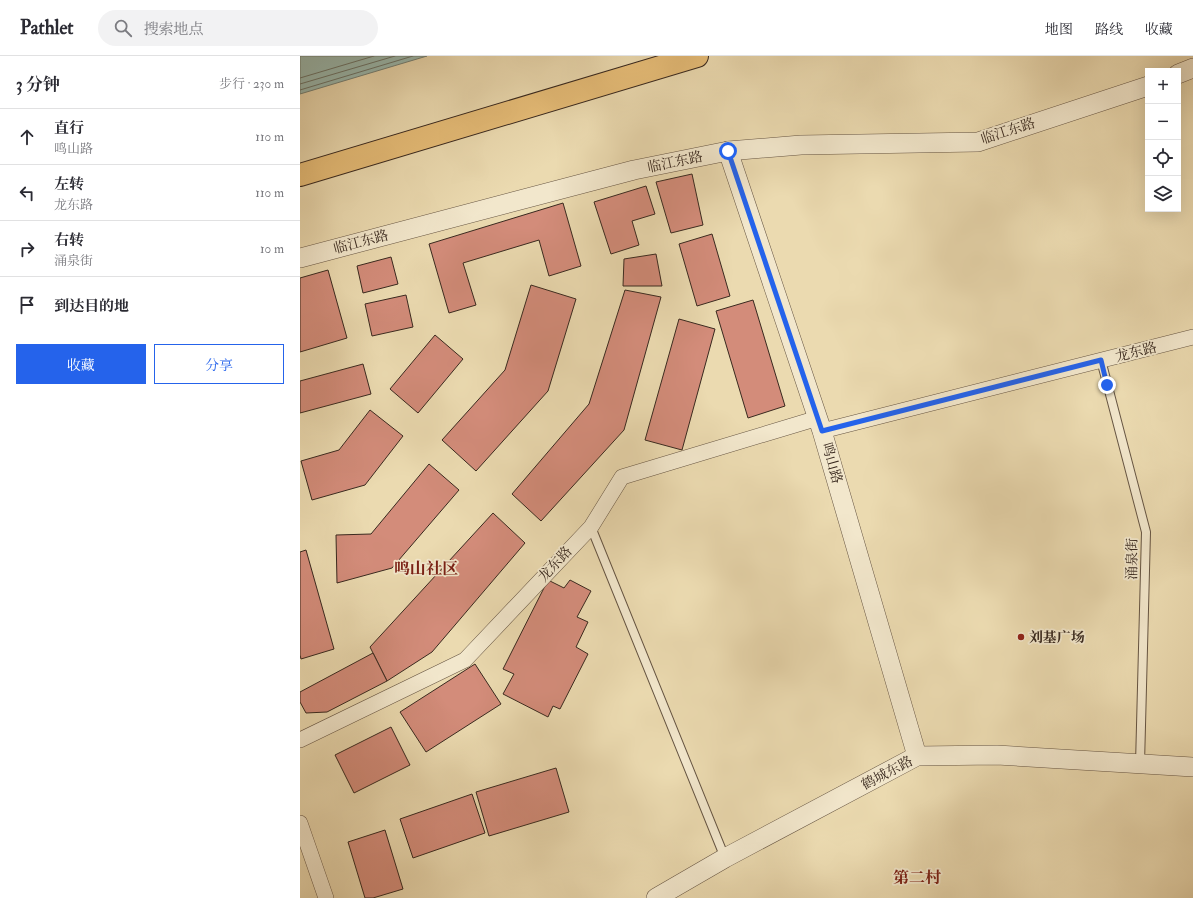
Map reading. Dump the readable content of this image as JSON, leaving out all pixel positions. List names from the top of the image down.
{
  "streets": {
    "street": [
      "临江东路",
      "龙东路",
      "鸣山路",
      "鹤城东路"
    ],
    "lane": ["涌泉街"]
  },
  "crossings": [
    ["临江东路", "鸣山路"],
    ["龙东路", "鸣山路"],
    ["龙东路", "涌泉街"],
    ["鸣山路", "鹤城东路"],
    ["涌泉街", "鹤城东路"]
  ],
  "districts": ["鸣山社区", "第二村"],
  "places": ["刘基广场"],
  "page": {
    "header": "Pathlet",
    "search": "搜索地点",
    "nav": ["地图", "路线", "收藏"],
    "heading": ["3 分钟", "步行 · 230 m"],
    "map_buttons": ["+", "−"],
    "list": [
      ["直行", "鸣山路", "110 m"],
      ["左转", "龙东路", "110 m"],
      ["右转", "涌泉街", "10 m"],
      "到达目的地"
    ],
    "buttons": ["收藏", "分享"]
  }
}
